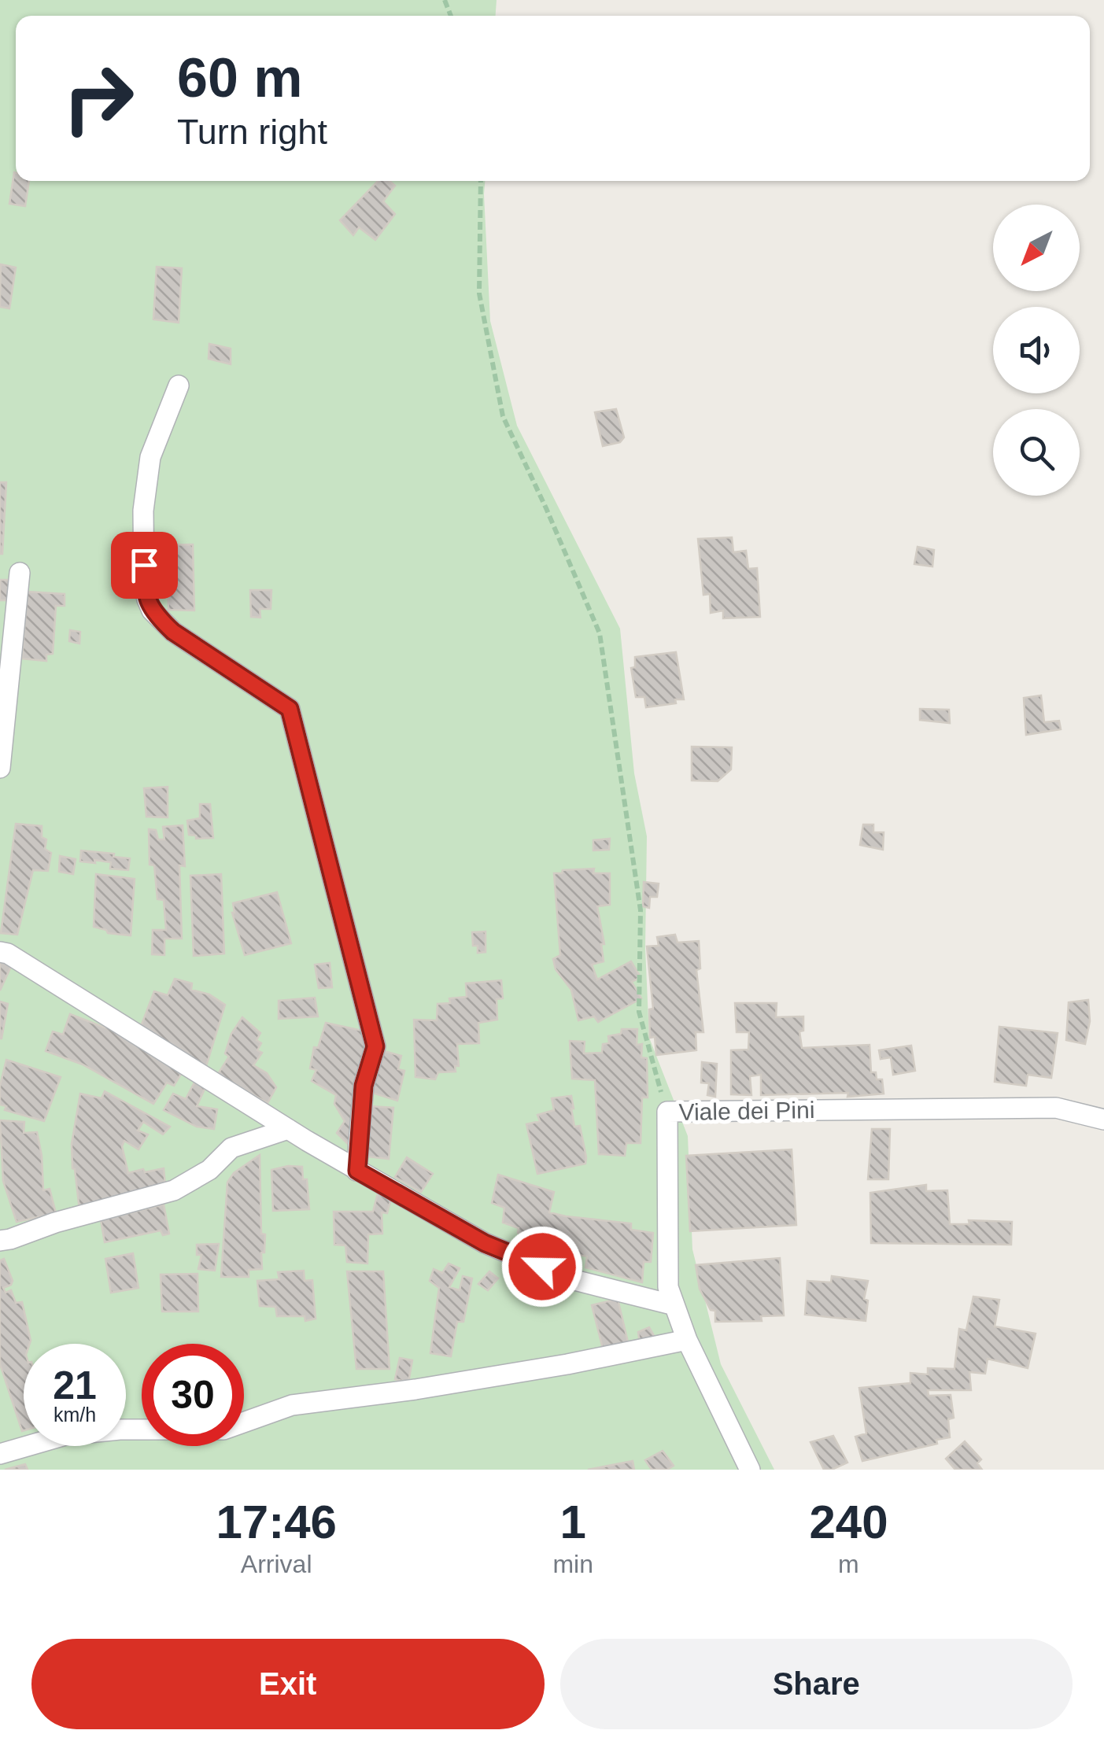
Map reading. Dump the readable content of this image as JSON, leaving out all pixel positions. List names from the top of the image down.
{
  "streets": {
    "street": ["Viale dei Pini"]
  },
  "north": "bottom left",
  "page": {
    "turn": ["60 m", "Turn right"],
    "speed": "21 km/h",
    "limit": "30",
    "eta": [
      "17:46",
      "Arrival",
      "1",
      "min",
      "240",
      "m"
    ],
    "buttons": ["Exit", "Share"]
  }
}
